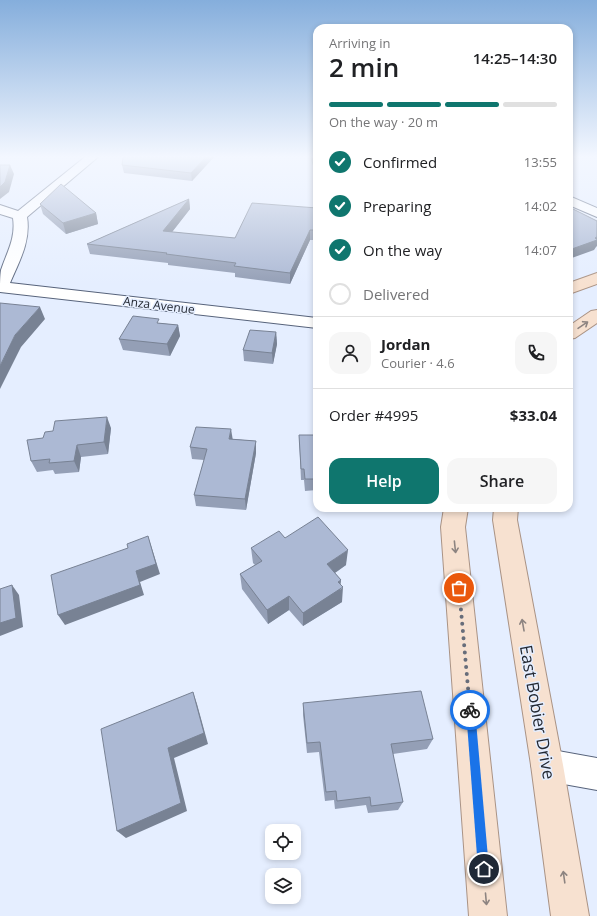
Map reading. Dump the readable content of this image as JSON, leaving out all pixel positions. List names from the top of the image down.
{
  "streets": {
    "main road": ["East Bobier Drive"],
    "street": ["Anza Avenue"]
  },
  "page": {
    "heading": ["2 min", "Arriving in", "14:25–14:30"],
    "panel": [
      "Jordan",
      "Courier · 4.6",
      "Order #4995",
      "$33.04"
    ],
    "bar": "On the way · 20 m",
    "list": [
      ["Confirmed", "13:55"],
      ["Preparing", "14:02"],
      ["On the way", "14:07"],
      "Delivered"
    ],
    "buttons": ["Help", "Share"]
  }
}
